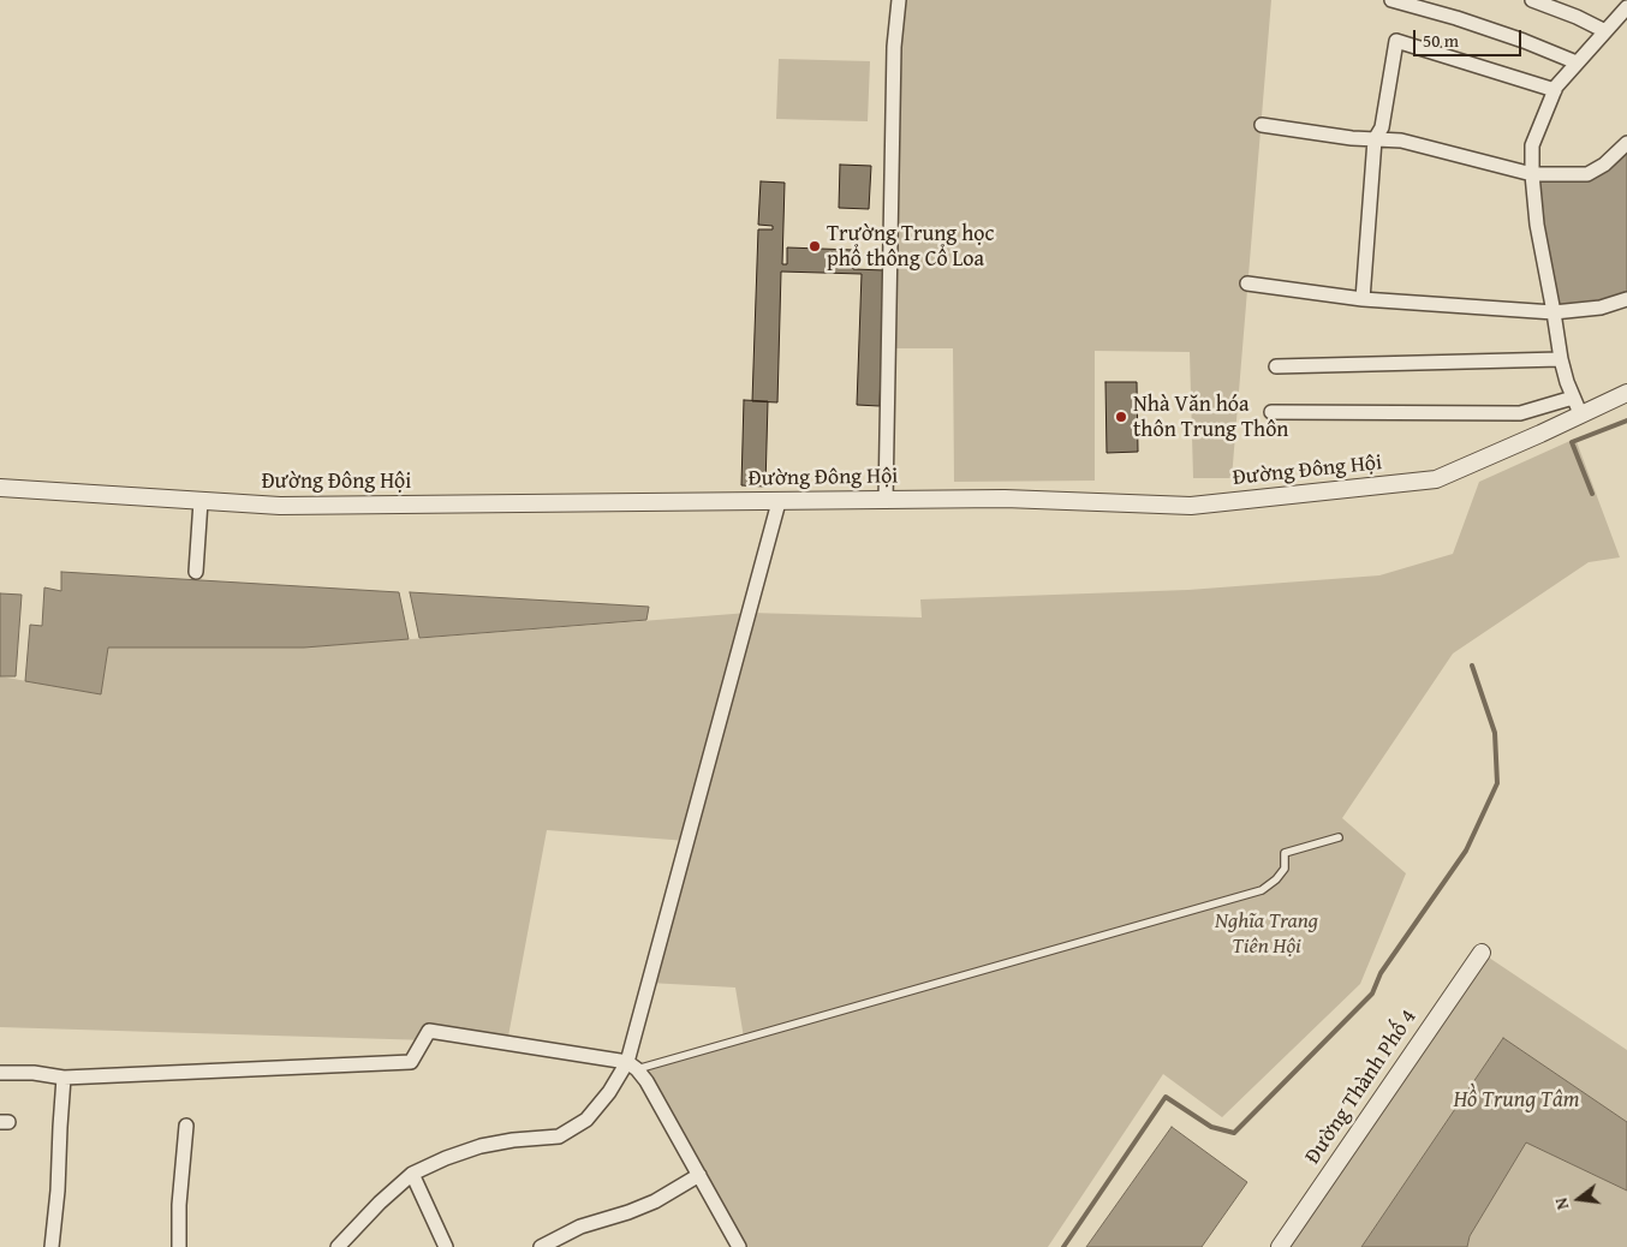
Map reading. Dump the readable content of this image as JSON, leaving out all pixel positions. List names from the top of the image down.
{
  "streets": {
    "street": ["Đường Đông Hội", "Đường Thành Phố 4"]
  },
  "water": ["Hồ Trung Tâm"],
  "parks": ["Nghĩa Trang Tiên Hội"],
  "places": ["Trường Trung học phổ thông Cổ Loa", "Nhà Văn hóa thôn Trung Thôn"],
  "scale_bar": "50 m",
  "north": "left"
}
